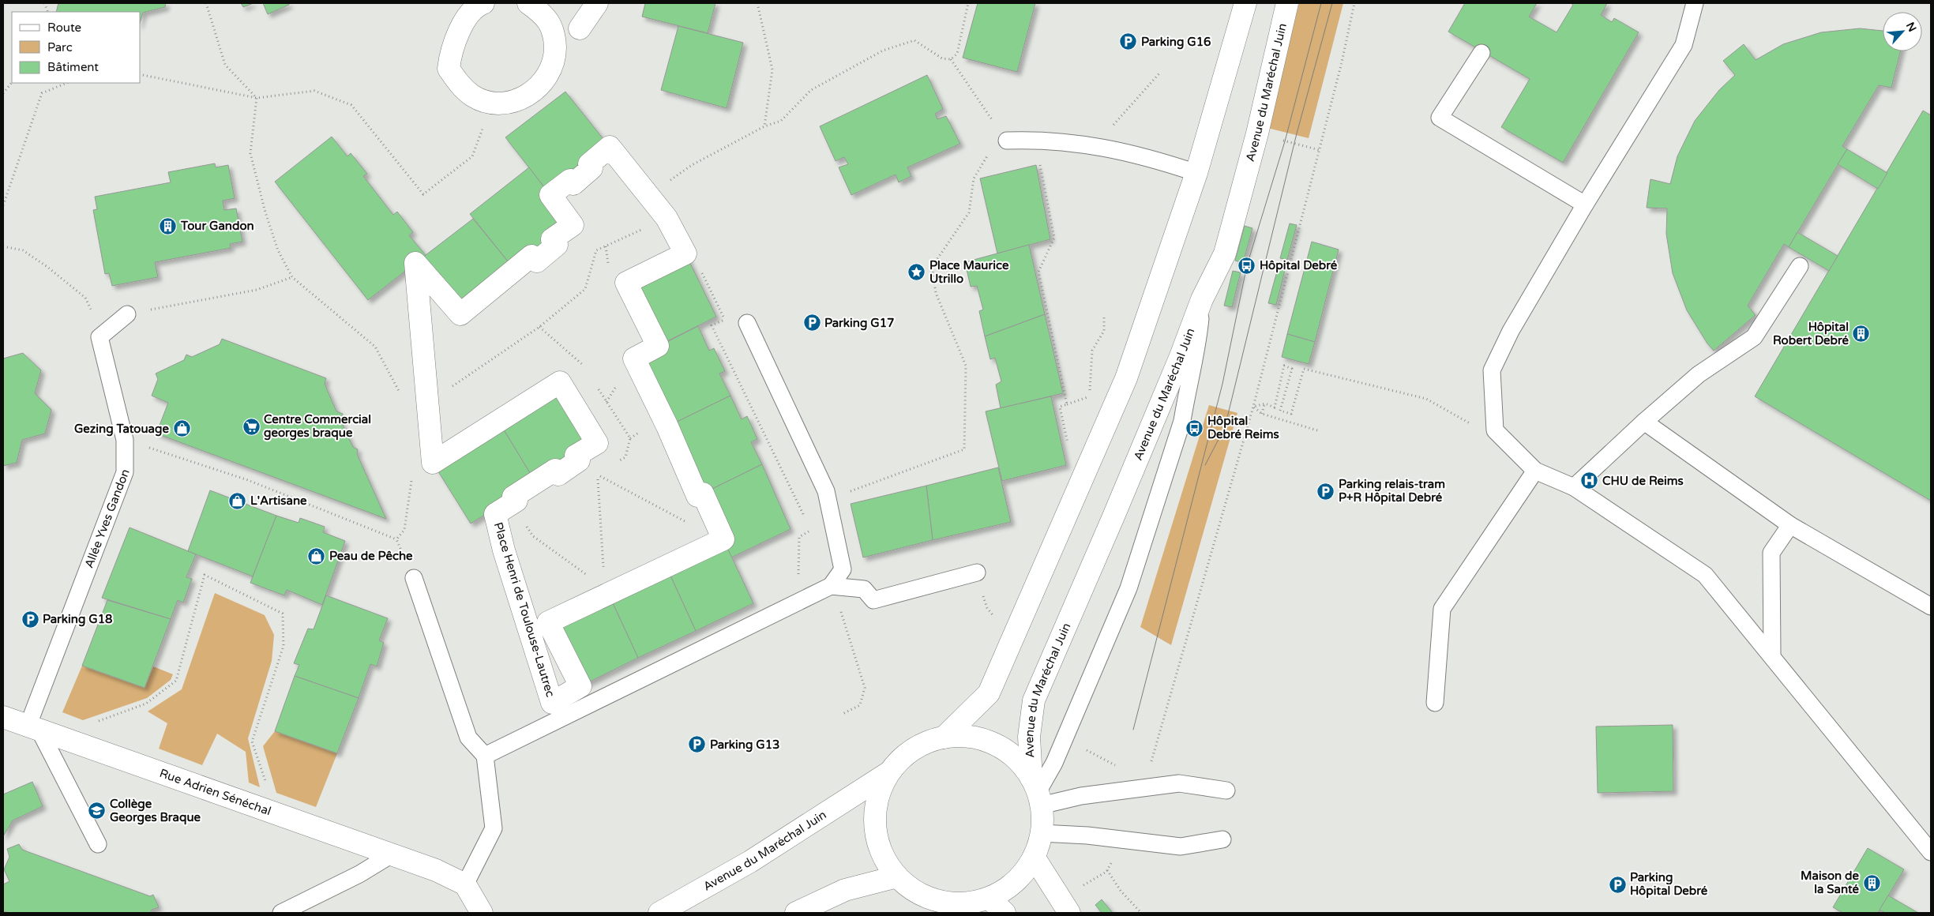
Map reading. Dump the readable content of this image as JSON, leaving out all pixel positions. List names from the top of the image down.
{
  "streets": {
    "street": ["Avenue du Maréchal Juin", "Place Henri de Toulouse-Lautrec", "Rue Adrien Sénéchal"],
    "lane": ["Allée Yves Gandon"]
  },
  "crossings": [
    ["Allée Yves Gandon", "Rue Adrien Sénéchal"]
  ],
  "places": {
    "parking": [
      "Parking G16",
      "Parking G17",
      "Parking relais-tram P+R Hôpital Debré",
      "Parking G18",
      "Parking G13",
      "Parking Hôpital Debré"
    ],
    "building": ["Tour Gandon", "Hôpital Robert Debré", "Maison de la Santé"],
    "bus stop": ["Hôpital Debré", "Hôpital Debré Reims"],
    "place": ["Place Maurice Utrillo"],
    "supermarket": ["Centre Commercial georges braque"],
    "shop": ["Gezing Tatouage", "L'Artisane", "Peau de Pêche"],
    "hospital": ["CHU de Reims"],
    "school or university": ["Collège Georges Braque"]
  },
  "legend": ["Route", "Parc", "Bâtiment"],
  "north": "top right"
}
